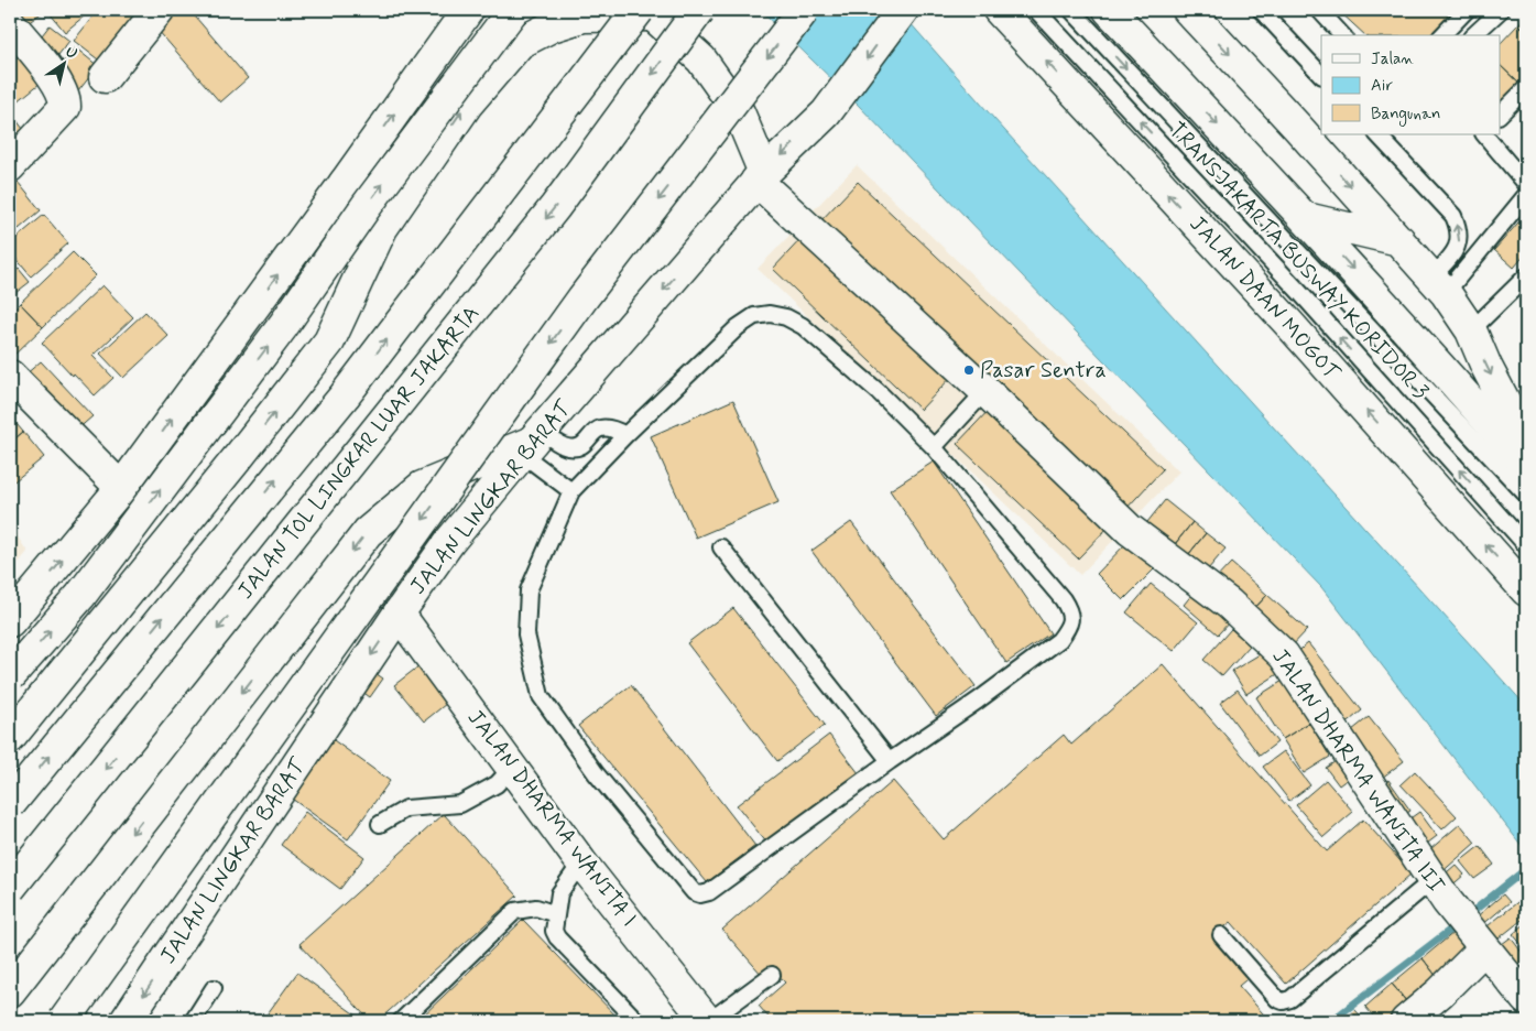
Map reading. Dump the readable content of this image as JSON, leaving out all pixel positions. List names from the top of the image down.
{
  "streets": {
    "main road": [
      "JALAN DAAN MOGOT",
      "JALAN TOL LINGKAR LUAR JAKARTA",
      "JALAN LINGKAR BARAT",
      "JALAN DHARMA WANITA III",
      "JALAN DHARMA WANITA I"
    ],
    "lane": ["TRANSJAKARTA BUSWAY KORIDOR 3"]
  },
  "crossings": [
    ["JALAN LINGKAR BARAT", "JALAN DHARMA WANITA III"],
    ["JALAN LINGKAR BARAT", "JALAN DHARMA WANITA I"]
  ],
  "places": ["Pasar Sentra"],
  "legend": ["Jalan", "Air", "Bangunan"],
  "north": "top right"
}
